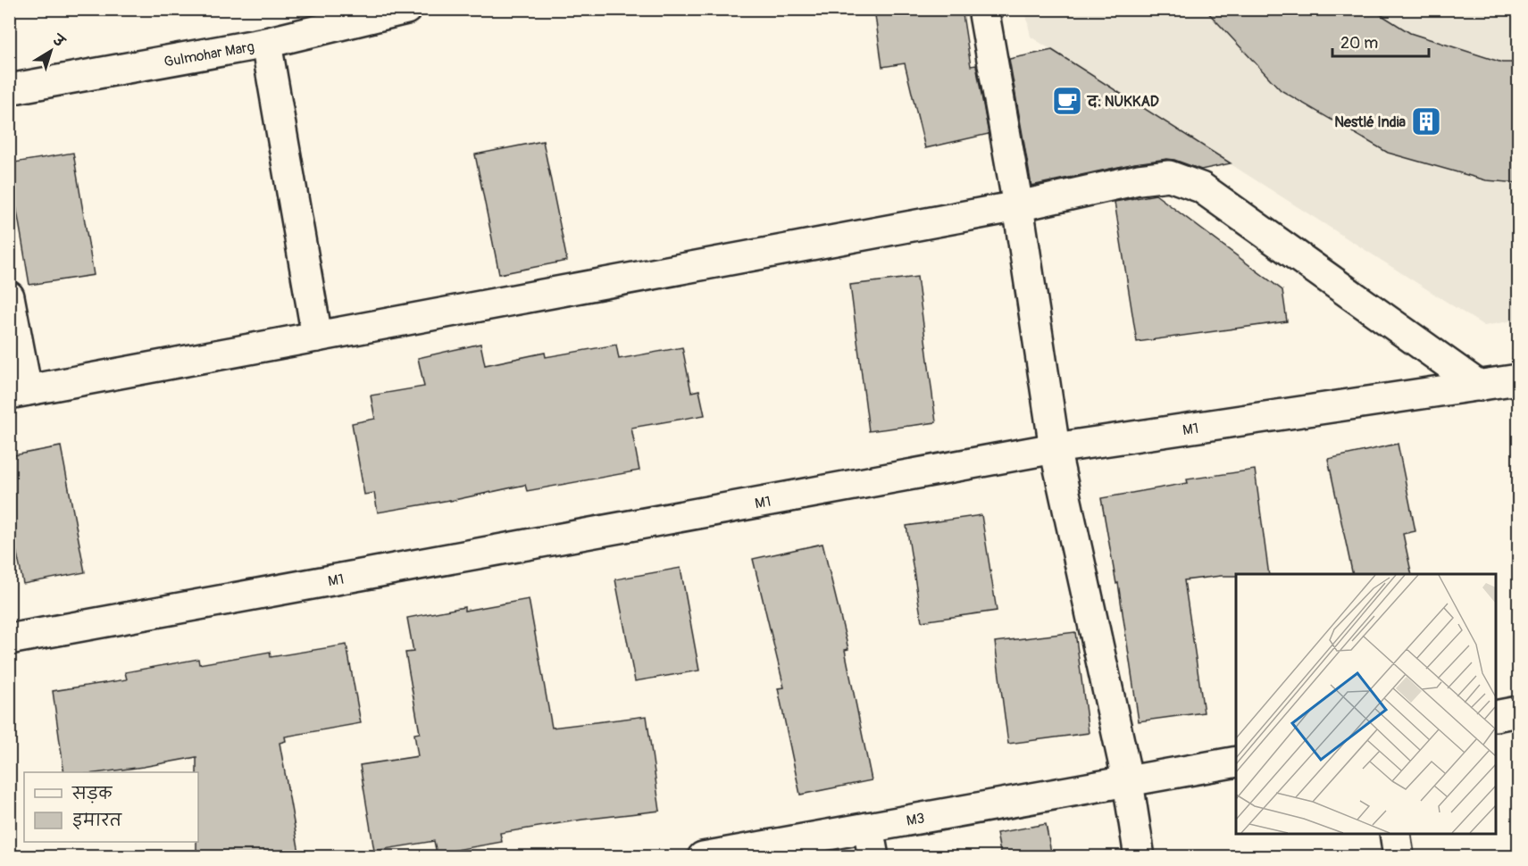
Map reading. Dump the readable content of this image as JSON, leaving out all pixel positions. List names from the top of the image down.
{
  "streets": {
    "street": ["Gulmohar Marg", "M1", "M3"]
  },
  "places": {
    "cafe": ["द: NUKKAD"],
    "building": ["Nestlé India"]
  },
  "legend": ["सड़क", "इमारत"],
  "scale_bar": "20 m",
  "north": "top right"
}
